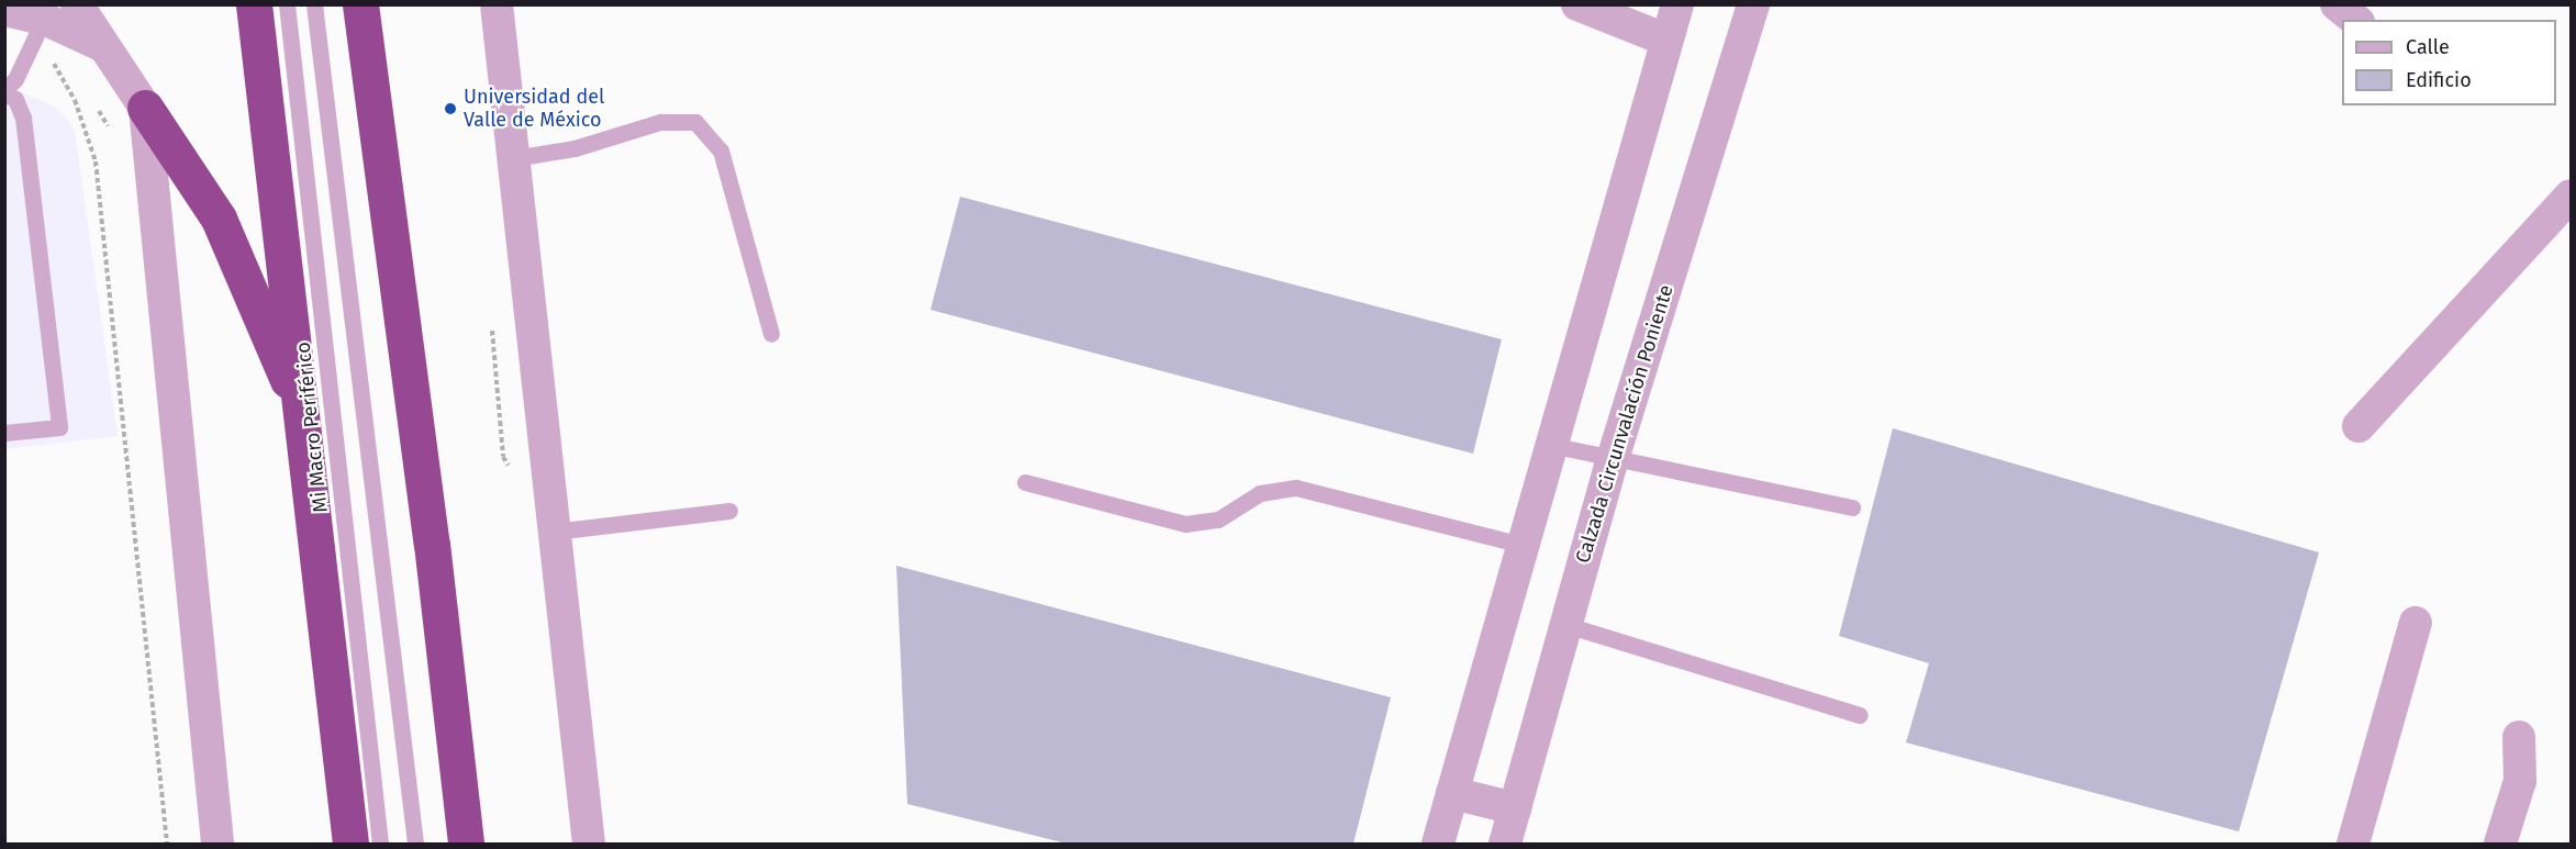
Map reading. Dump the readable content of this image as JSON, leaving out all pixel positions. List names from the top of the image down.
{
  "streets": {
    "street": ["Calzada Circunvalación Poniente"],
    "lane": ["Mi Macro Periférico"]
  },
  "places": ["Universidad del Valle de México"],
  "legend": ["Calle", "Edificio"]
}
